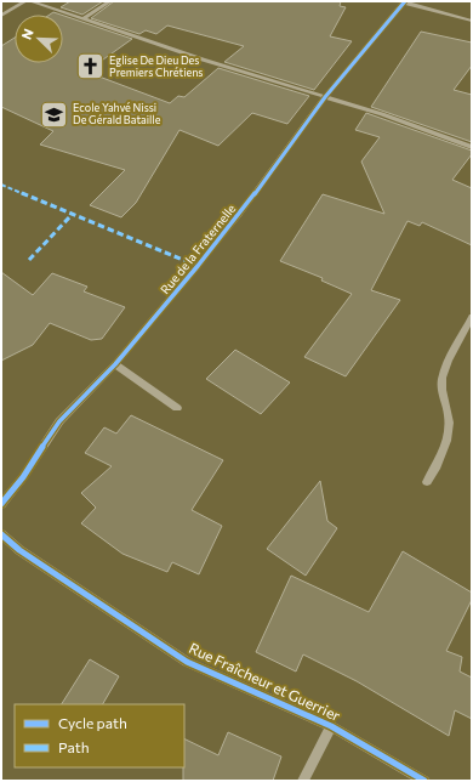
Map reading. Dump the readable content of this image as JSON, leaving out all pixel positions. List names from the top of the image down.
{
  "streets": {
    "street": ["Rue de la Fraternelle", "Rue Fraîcheur et Guerrier"]
  },
  "places": {
    "church": ["Eglise De Dieu Des Premiers Chrétiens"],
    "school or university": ["Ecole Yahvé Nissi De Gérald Bataille"]
  },
  "legend": ["Cycle path", "Path"],
  "north": "top left"
}
